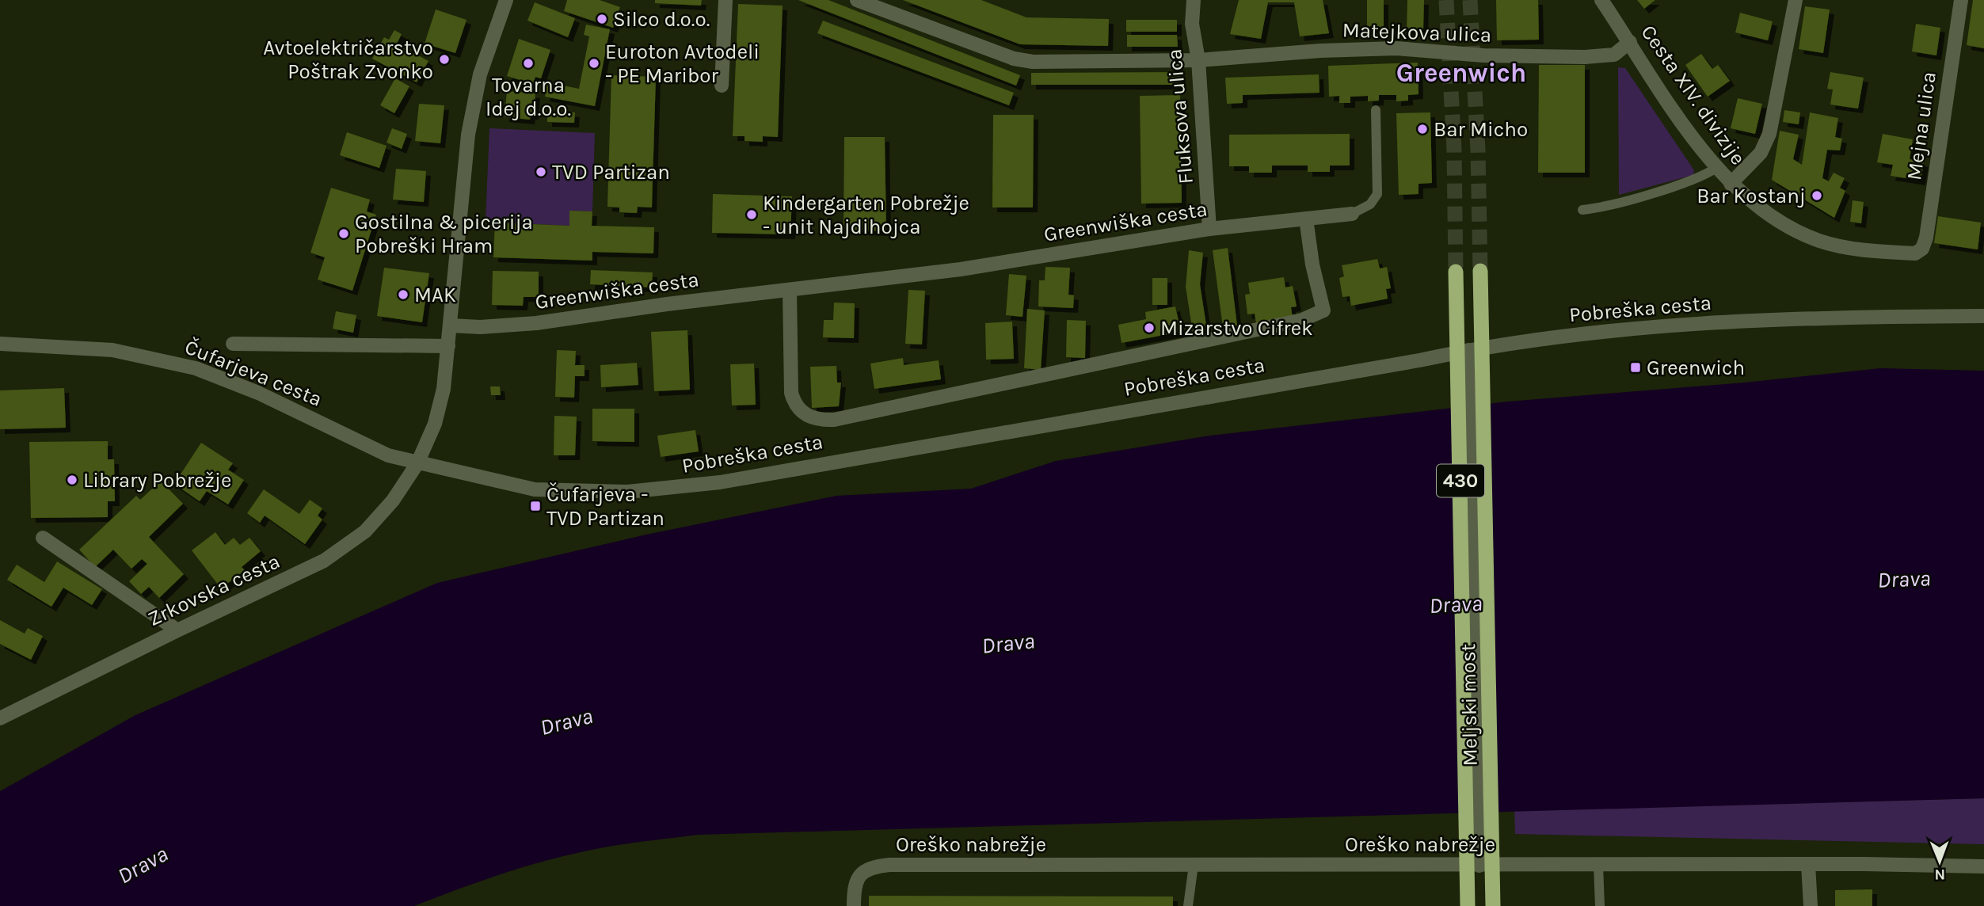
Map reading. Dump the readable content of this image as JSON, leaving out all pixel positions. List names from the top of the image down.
{
  "streets": {
    "highway": ["430", "Meljski most"],
    "street": [
      "Matejkova ulica",
      "Cesta XIV. divizije",
      "Fluksova ulica",
      "Mejna ulica",
      "Greenwiška cesta",
      "Pobreška cesta",
      "Čufarjeva cesta",
      "Zrkovska cesta",
      "Oreško nabrežje"
    ]
  },
  "crossings": [
    ["Matejkova ulica", "Cesta XIV. divizije"],
    ["Matejkova ulica", "Fluksova ulica"],
    ["Cesta XIV. divizije", "Mejna ulica"],
    ["Fluksova ulica", "Greenwiška cesta"],
    ["Greenwiška cesta", "Zrkovska cesta"],
    ["Pobreška cesta", "Čufarjeva cesta"],
    ["Pobreška cesta", "Zrkovska cesta"],
    ["Pobreška cesta", "Meljski most"],
    ["Čufarjeva cesta", "Zrkovska cesta"],
    ["Meljski most", "Oreško nabrežje"]
  ],
  "districts": ["Greenwich"],
  "water": ["Drava"],
  "places": {
    "other": [
      "Silco d.o.o.",
      "Avtoelektričarstvo Poštrak Zvonko",
      "Tovarna Idej d.o.o.",
      "Euroton Avtodeli - PE Maribor",
      "Bar Micho",
      "TVD Partizan",
      "Bar Kostanj",
      "Kindergarten Pobrežje - unit Najdihojca",
      "Gostilna & picerija Pobreški Hram",
      "MAK",
      "Mizarstvo Cifrek",
      "Library Pobrežje"
    ],
    "transit": ["Greenwich", "Čufarjeva - TVD Partizan"]
  },
  "north": "bottom"
}
